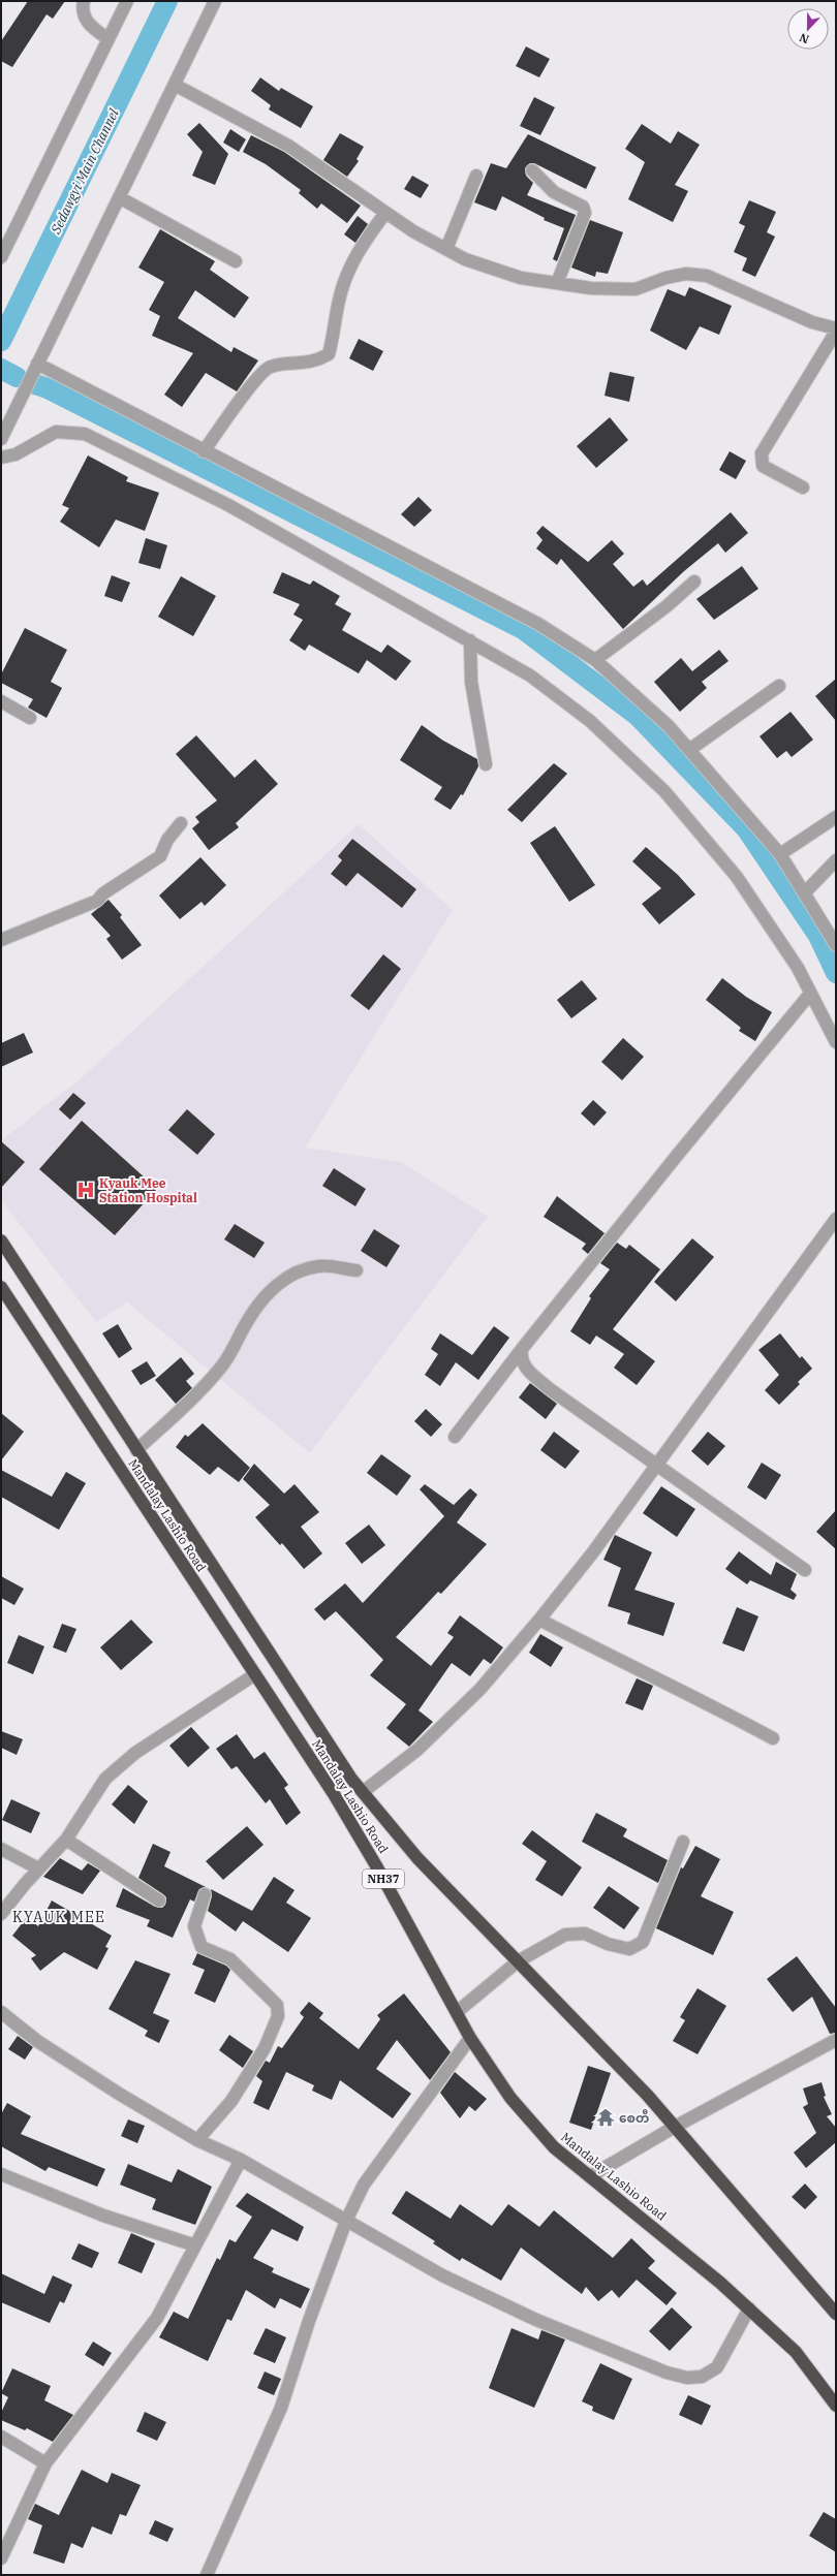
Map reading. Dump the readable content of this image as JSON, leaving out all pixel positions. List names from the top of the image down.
{
  "streets": {
    "highway": ["Mandalay Lashio Road", "NH37"]
  },
  "districts": ["KYAUK MEE"],
  "water": ["Sedawgyi Main Channel"],
  "places": {
    "hospital": ["Kyauk Mee Station Hospital"],
    "temple": ["စေတီ"]
  },
  "north": "bottom"
}
